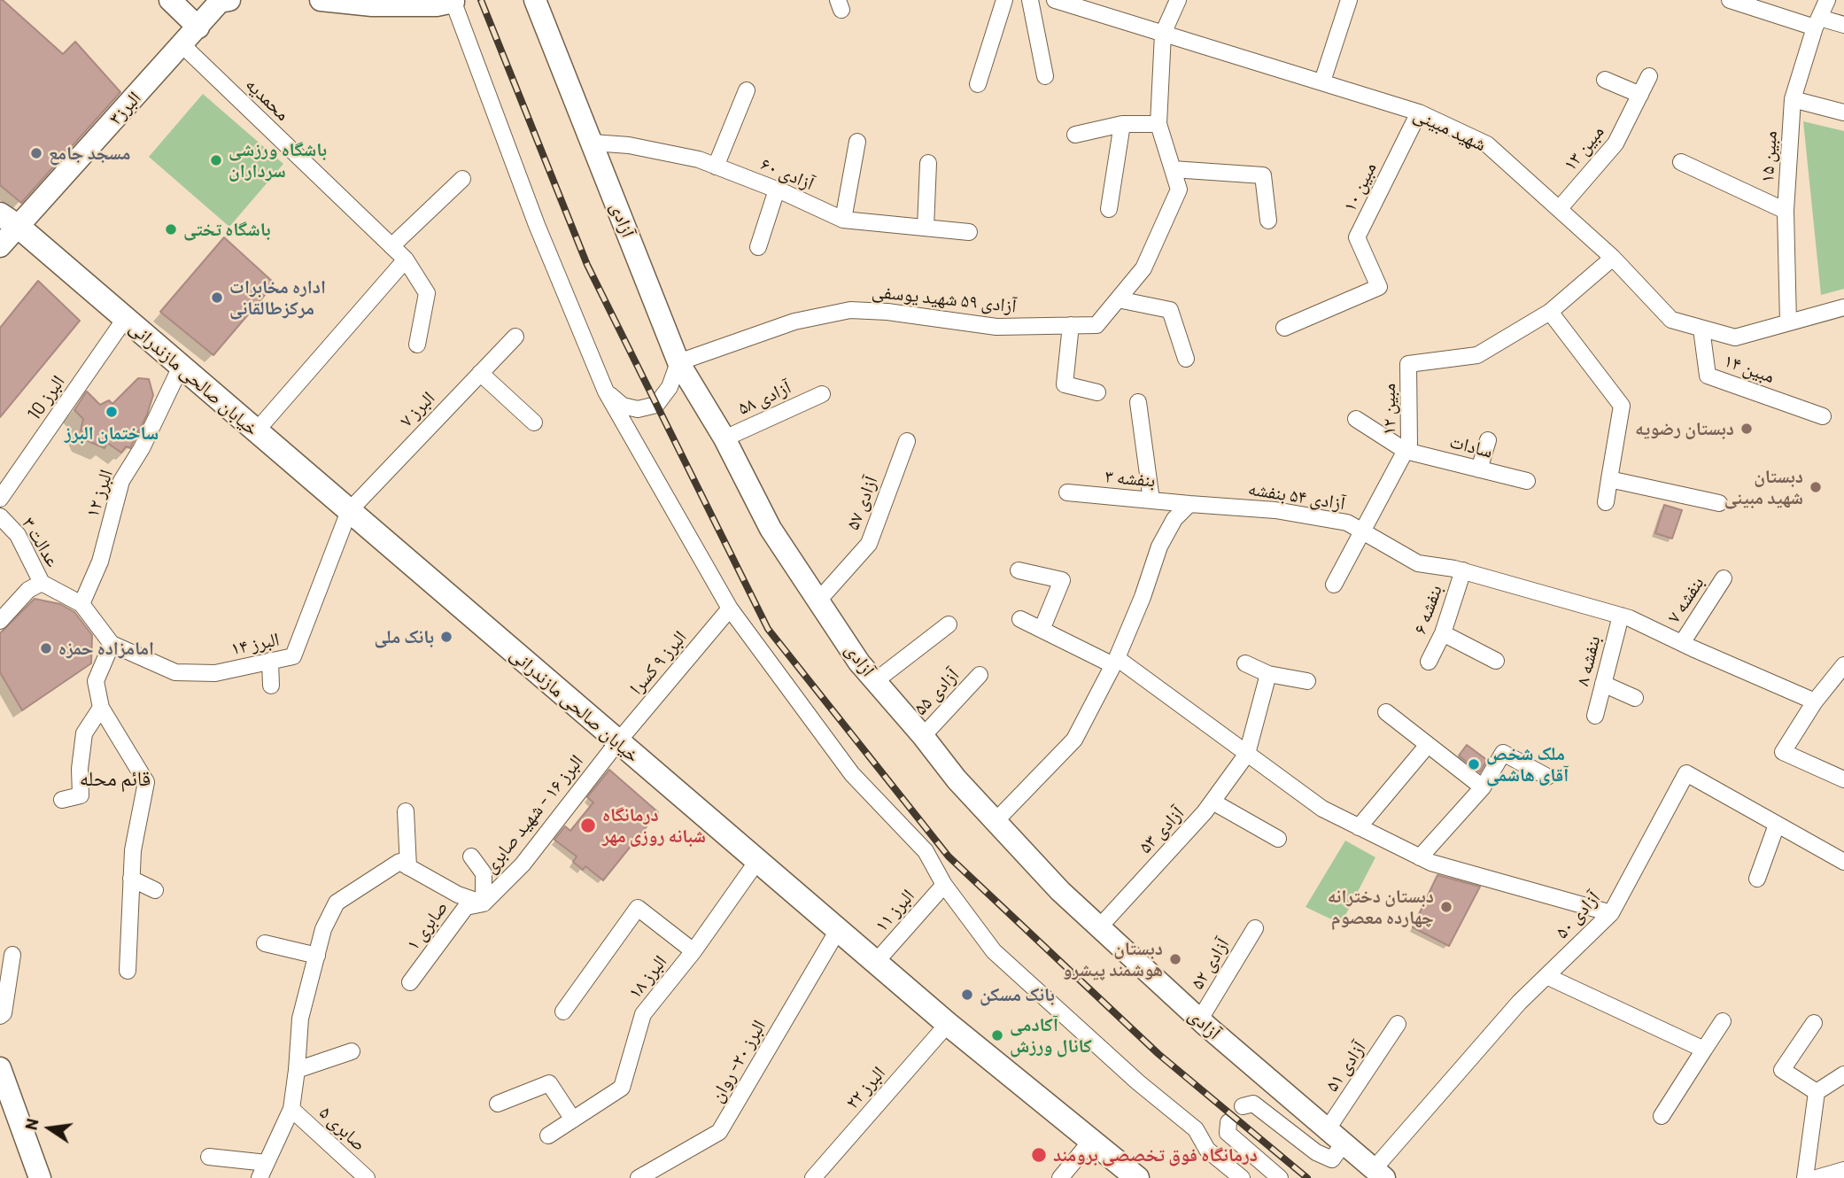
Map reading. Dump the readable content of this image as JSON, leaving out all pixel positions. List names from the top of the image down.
{
  "streets": {
    "main road": ["البرز۳", "آزادی", "خیابان صالحی مازندرانی"],
    "street": [
      "محمدیه",
      "شهید مبینی",
      "مبین ۱۳",
      "مبین ۱۵",
      "آزادی ۶۰",
      "مبین ۱۰",
      "آزادی ۵۹ شهید یوسفی",
      "مبین ۱۴",
      "البرز 10",
      "آزادی ۵۸",
      "البرز ۷",
      "مبین ۱۲",
      "سادات",
      "بنفشه ۳",
      "البرز ۱۲",
      "آزادی ۵۴ بنفشه",
      "آزادی ۵۷",
      "عدالت ۳",
      "بنفشه ۷",
      "بنفشه ۶",
      "البرز ۱۴",
      "بنفشه ۸",
      "البرز ۹ کسرا",
      "آزادی ۵۵",
      "البرز ۱۶ - شهید صابری",
      "آزادی ۵۳",
      "البرز ۱۱",
      "آزادی ۵۰",
      "صابری ۱",
      "آزادی ۵۲",
      "البرز ۱۸",
      "البرز ۲۰- روان",
      "آزادی ۵۱",
      "البرز ۲۲",
      "صابری ۵"
    ]
  },
  "crossings": [
    ["محمدیه", "البرز۳"],
    ["البرز۳", "خیابان صالحی مازندرانی"],
    ["شهید مبینی", "مبین ۱۳"],
    ["شهید مبینی", "مبین ۱۵"],
    ["شهید مبینی", "مبین ۱۰"],
    ["شهید مبینی", "آزادی ۵۹ شهید یوسفی"],
    ["شهید مبینی", "مبین ۱۴"],
    ["شهید مبینی", "مبین ۱۲"],
    ["آزادی ۶۰", "آزادی"],
    ["آزادی", "آزادی ۵۹ شهید یوسفی"],
    ["آزادی", "آزادی ۵۸"],
    ["آزادی", "آزادی ۵۷"],
    ["آزادی", "آزادی ۵۵"],
    ["آزادی", "آزادی ۵۳"],
    ["آزادی", "آزادی ۵۰"],
    ["آزادی", "آزادی ۵۲"],
    ["آزادی", "آزادی ۵۱"],
    ["خیابان صالحی مازندرانی", "البرز 10"],
    ["خیابان صالحی مازندرانی", "البرز ۷"],
    ["خیابان صالحی مازندرانی", "البرز ۱۲"],
    ["خیابان صالحی مازندرانی", "البرز ۱۴"],
    ["خیابان صالحی مازندرانی", "البرز ۹ کسرا"],
    ["خیابان صالحی مازندرانی", "البرز ۱۶ - شهید صابری"],
    ["خیابان صالحی مازندرانی", "البرز ۱۱"],
    ["خیابان صالحی مازندرانی", "البرز ۱۸"],
    ["خیابان صالحی مازندرانی", "البرز ۲۰- روان"],
    ["خیابان صالحی مازندرانی", "البرز ۲۲"],
    ["البرز ۷", "البرز ۱۴"],
    ["مبین ۱۲", "سادات"],
    ["مبین ۱۲", "آزادی ۵۴ بنفشه"],
    ["بنفشه ۳", "آزادی ۵۴ بنفشه"],
    ["البرز ۱۲", "عدالت ۳"],
    ["البرز ۱۲", "البرز ۱۴"],
    ["آزادی ۵۴ بنفشه", "بنفشه ۷"],
    ["آزادی ۵۴ بنفشه", "بنفشه ۶"],
    ["آزادی ۵۴ بنفشه", "بنفشه ۸"],
    ["عدالت ۳", "البرز ۱۴"],
    ["البرز ۹ کسرا", "البرز ۱۶ - شهید صابری"],
    ["البرز ۱۶ - شهید صابری", "صابری ۱"]
  ],
  "districts": ["قائم محله"],
  "places": [
    "مسجد جامع",
    "باشگاه ورزشی سرداران",
    "باشگاه تختی",
    "اداره مخابرات مرکزطالقانی",
    "ساختمان البرز",
    "دبستان رضویه",
    "دبستان شهید مبینی",
    "بانک ملی",
    "امامزاده حمزه",
    "ملک شخص آقای هاشمی",
    "درمانگاه شبانه روزی مهر",
    "دبستان دخترانه چهارده معصوم",
    "دبستان هوشمند پیشرو",
    "بانک مسکن",
    "آکادمی کانال ورزش",
    "درمانگاه فوق تخصصی برومند"
  ],
  "north": "left"
}
